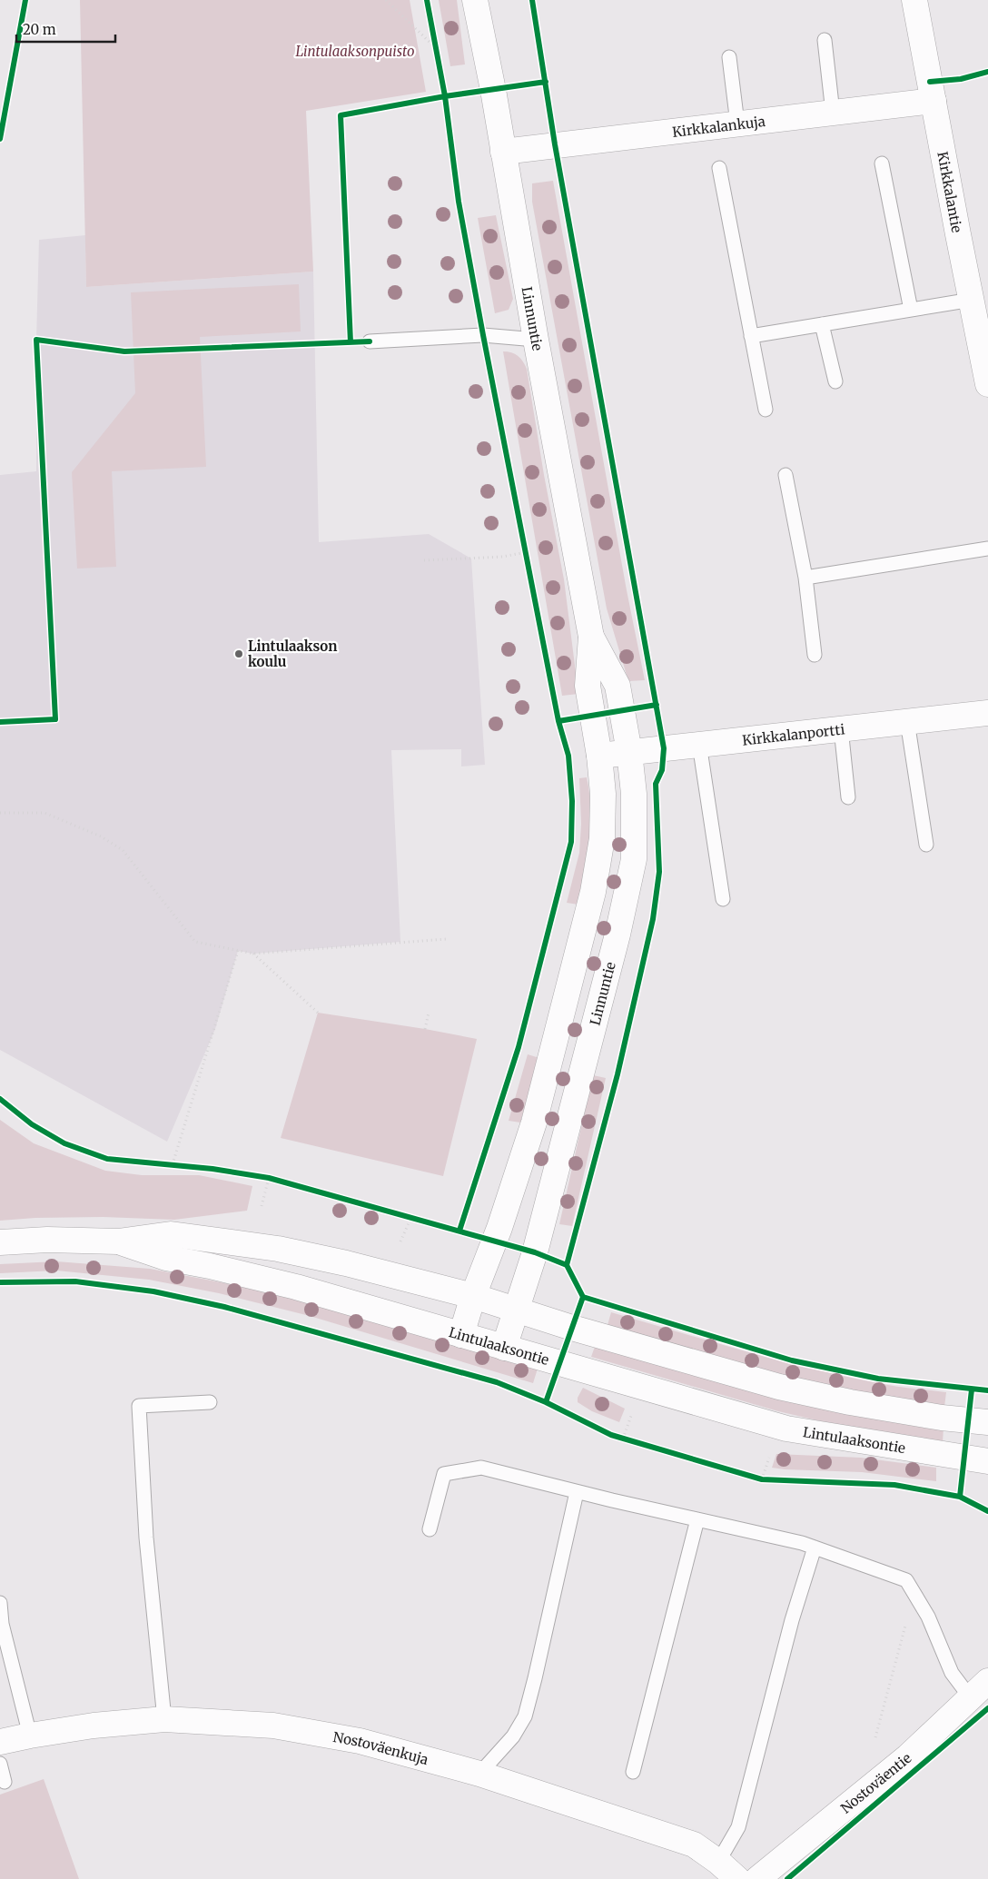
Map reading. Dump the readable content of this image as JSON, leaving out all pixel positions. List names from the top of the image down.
{
  "streets": {
    "street": [
      "Kirkkalankuja",
      "Kirkkalantie",
      "Linnuntie",
      "Kirkkalanportti",
      "Lintulaaksontie",
      "Nostoväenkuja",
      "Nostoväentie"
    ]
  },
  "crossings": [
    ["Kirkkalankuja", "Kirkkalantie"],
    ["Kirkkalankuja", "Linnuntie"],
    ["Linnuntie", "Kirkkalanportti"],
    ["Linnuntie", "Lintulaaksontie"]
  ],
  "parks": ["Lintulaaksonpuisto"],
  "places": ["Lintulaakson koulu"],
  "scale_bar": "20 m"
}
